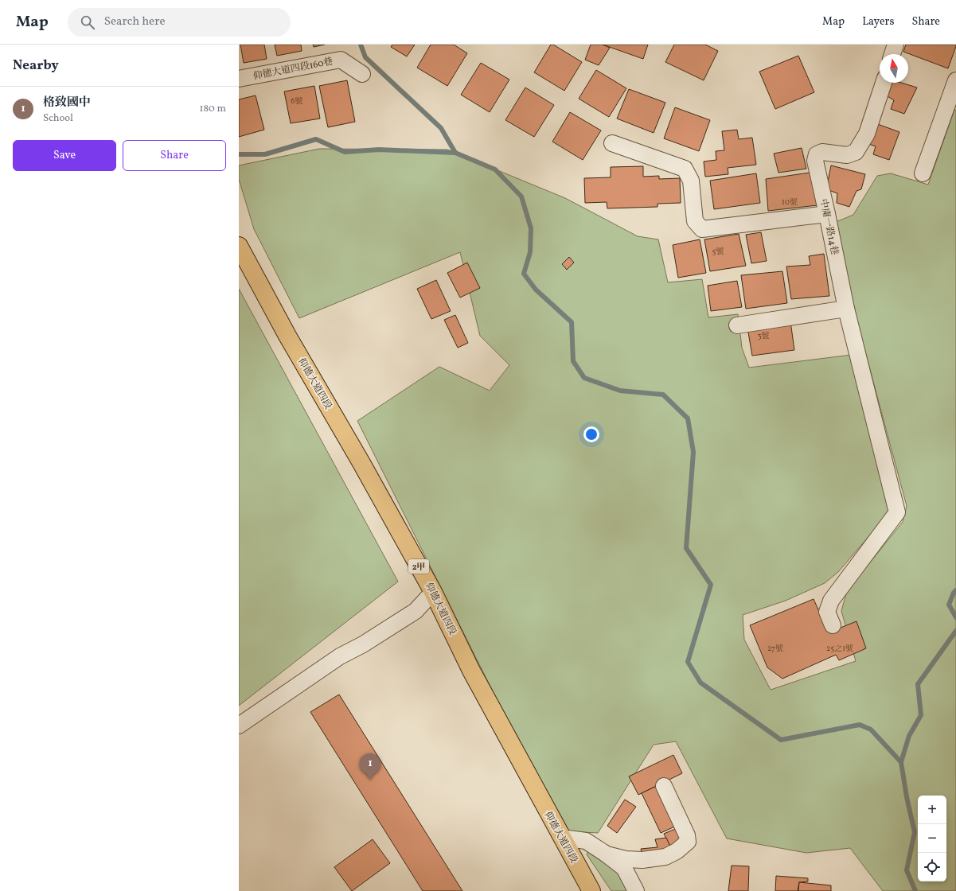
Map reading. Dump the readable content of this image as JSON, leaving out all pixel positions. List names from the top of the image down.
{
  "streets": {
    "main road": ["仰德大道四段", "2甲"],
    "street": ["仰德大道四段160巷", "中庸一路14巷"]
  },
  "house_numbers": [
    "6號",
    "10號",
    "5號",
    "3號",
    "27號",
    "25之1號"
  ],
  "north": "top",
  "page": {
    "header": "Map",
    "search": "Search here",
    "nav": ["Map", "Layers", "Share"],
    "heading": "Nearby",
    "list": [
      {
        "mark": "1",
        "name": "格致國中",
        "note": "School",
        "value": "180 m"
      }
    ],
    "buttons": ["Save", "Share"],
    "pins": "1",
    "map_buttons": ["+", "−"]
  }
}
